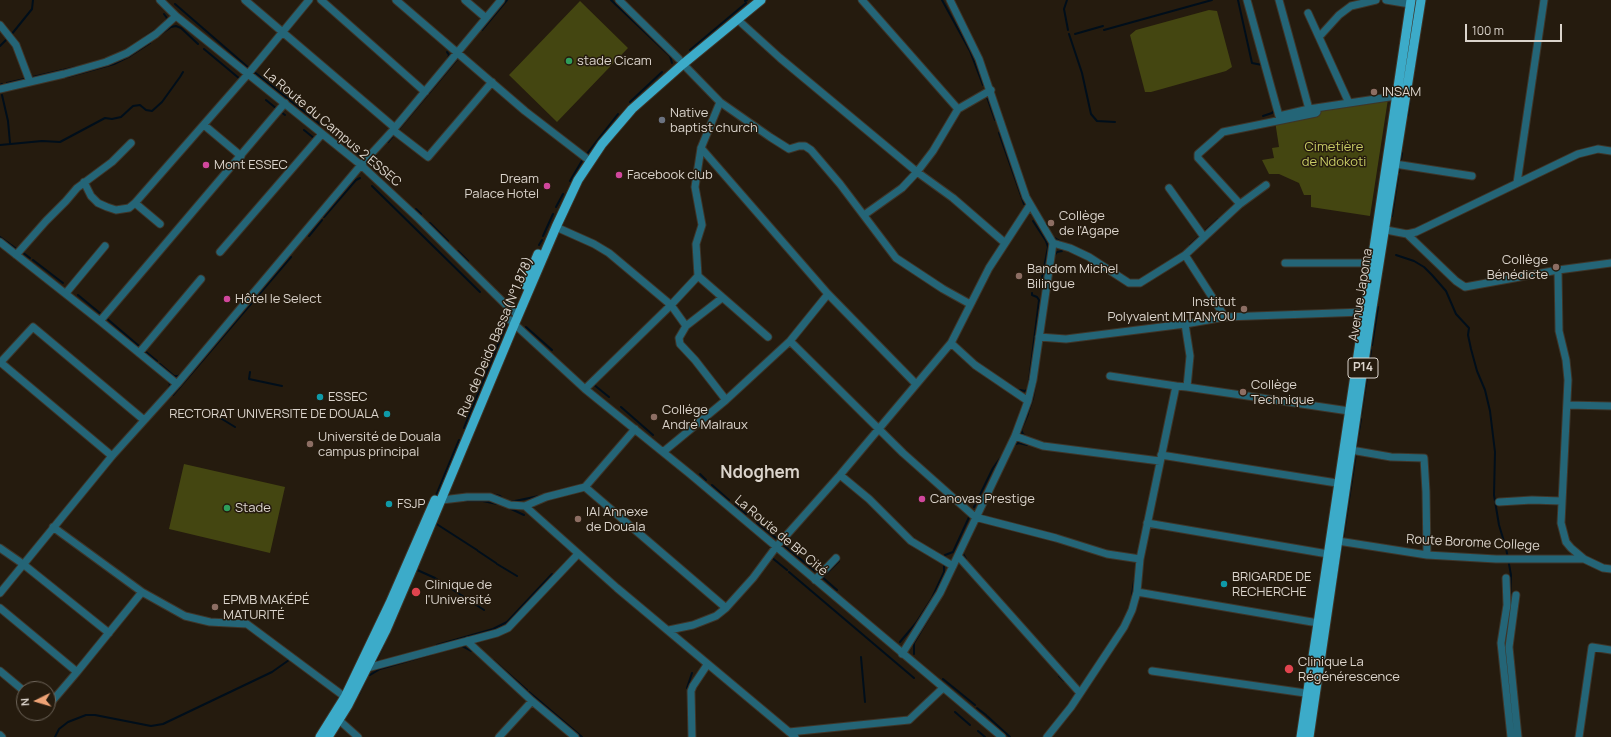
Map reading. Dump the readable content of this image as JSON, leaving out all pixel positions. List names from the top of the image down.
{
  "streets": {
    "main road": ["Avenue Japoma", "Rue de Deido Bassa(N°1.878)", "P14"],
    "street": ["La Route du Campus 2 ESSEC", "La Route de BP Cité", "Route Borome College"]
  },
  "crossings": [
    ["La Route du Campus 2 ESSEC", "Rue de Deido Bassa(N°1.878)"],
    ["Avenue Japoma", "Route Borome College"],
    ["Rue de Deido Bassa(N°1.878)", "La Route de BP Cité"]
  ],
  "districts": ["Ndoghem"],
  "parks": ["Cimetière de Ndokoti"],
  "places": [
    "stade Cicam",
    "INSAM",
    "Native baptist church",
    "Mont ESSEC",
    "Facebook club",
    "Dream Palace Hotel",
    "Collège de l'Agape",
    "Collège Bénédicte",
    "Bandom Michel Bilingue",
    "Hôtel le Select",
    "Institut Polyvalent MITANYOU",
    "Collège Technique",
    "ESSEC",
    "RECTORAT UNIVERSITE DE DOUALA",
    "Collége André Malraux",
    "Université de Douala campus principal",
    "Canovas Prestige",
    "FSJP",
    "Stade",
    "IAI Annexe de Douala",
    "BRIGARDE DE RECHERCHE",
    "Clinique de l'Université",
    "EPMB MAKÉPÉ MATURITÉ",
    "Clinique La Régénérescence"
  ],
  "scale_bar": "100 m",
  "north": "left"
}
